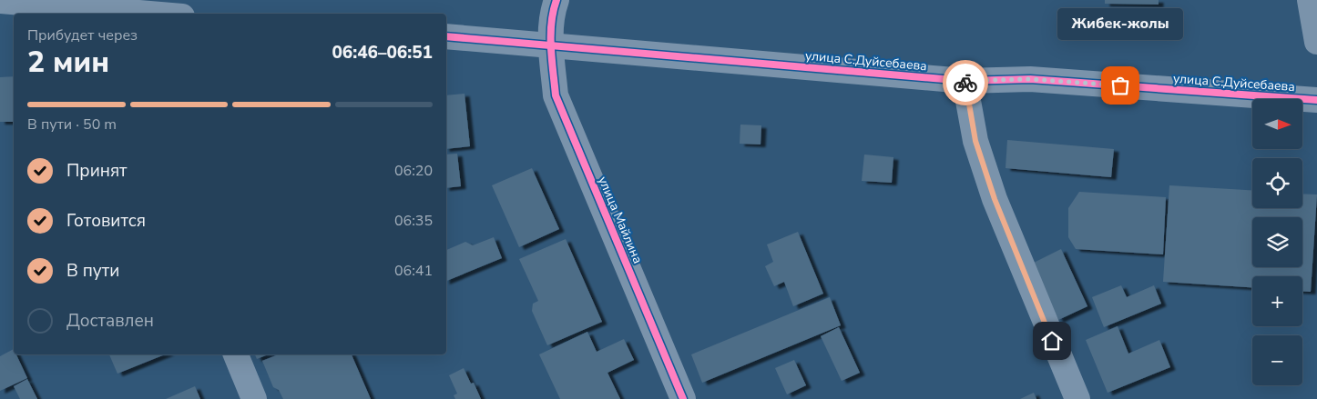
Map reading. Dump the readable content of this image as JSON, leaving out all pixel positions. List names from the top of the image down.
{
  "streets": {
    "street": ["улица С.Дуйсебаева", "улица Майлина"]
  },
  "crossings": [
    ["улица С.Дуйсебаева", "улица Майлина"]
  ],
  "places": ["Жибек-жолы"],
  "north": "right",
  "page": {
    "bubble": "Жибек-жолы",
    "heading": ["2 мин", "Прибудет через", "06:46–06:51"],
    "bar": "В пути · 50 m",
    "map_buttons": ["+", "−"],
    "list": [
      ["Принят", "06:20"],
      ["Готовится", "06:35"],
      ["В пути", "06:41"],
      "Доставлен"
    ]
  }
}
